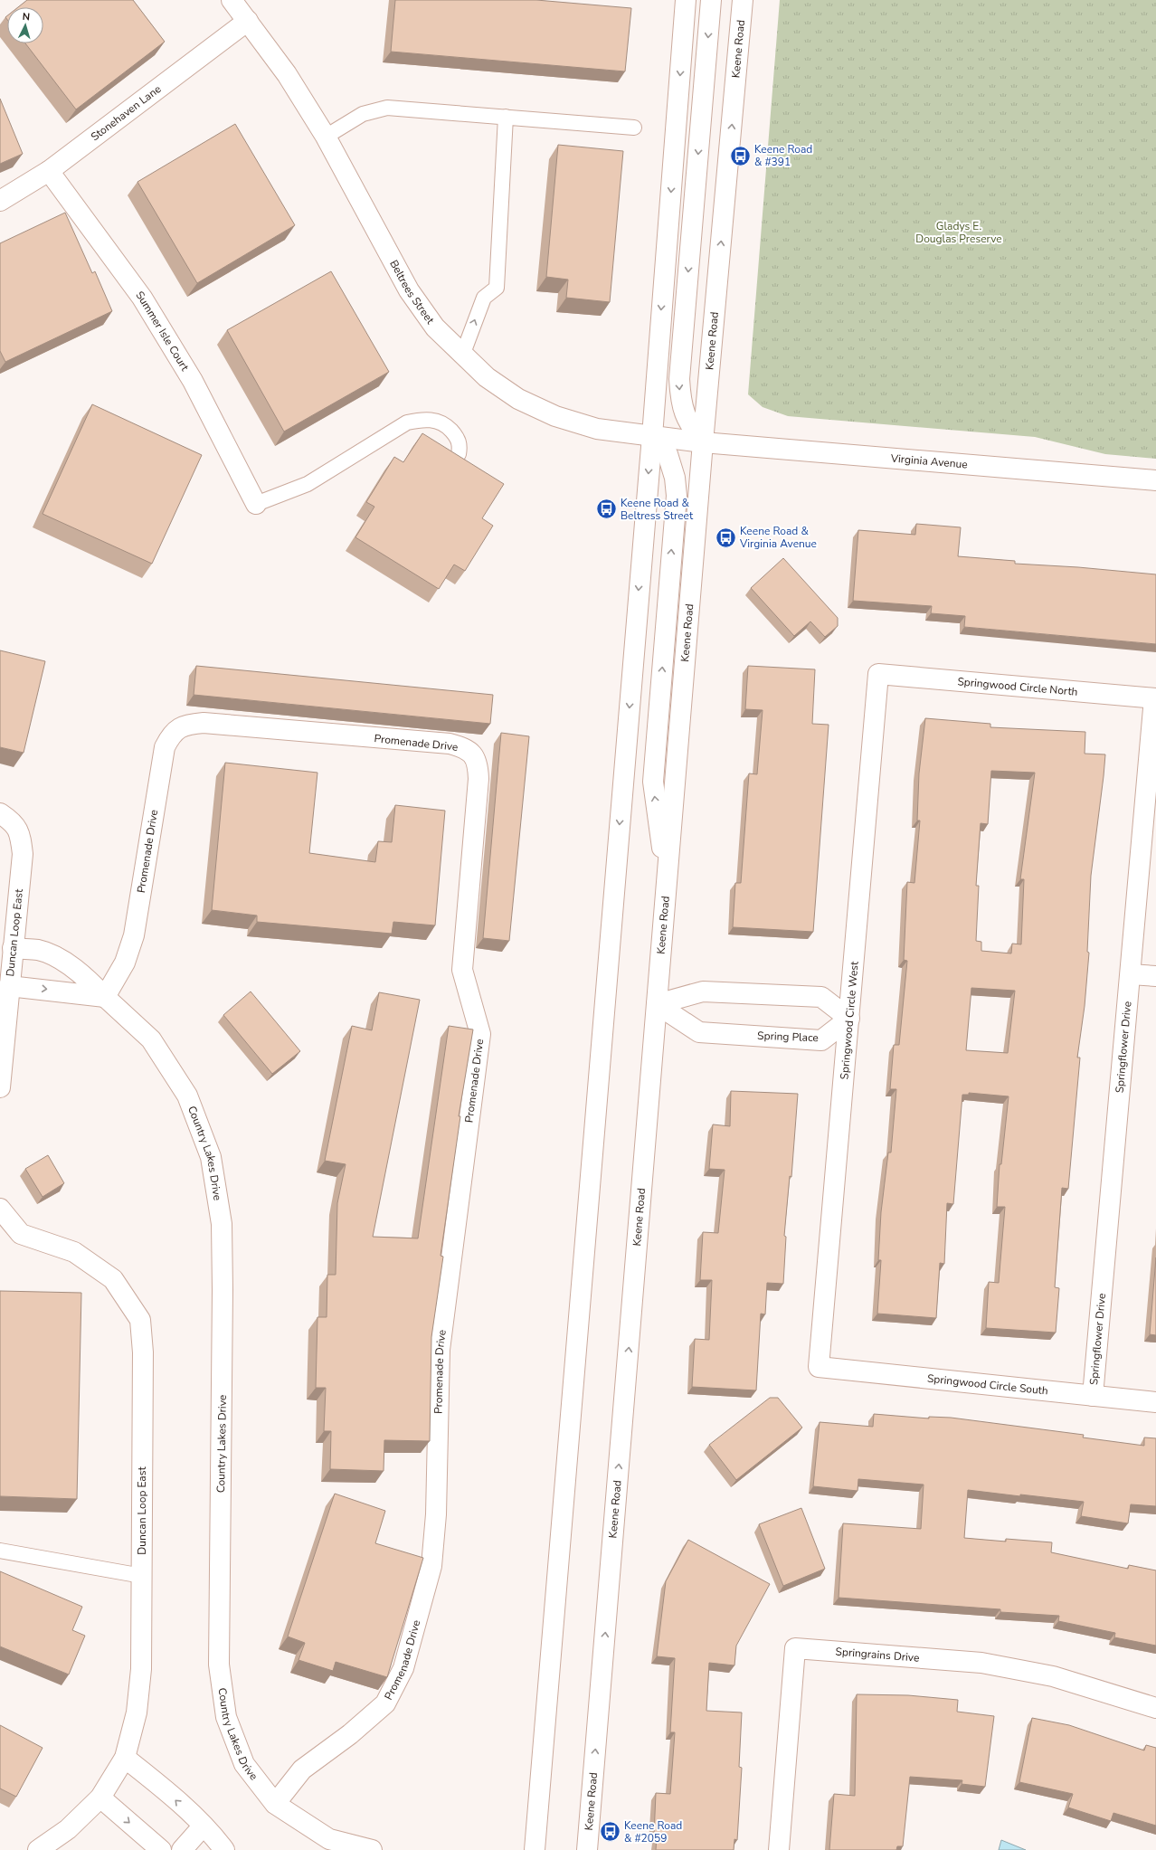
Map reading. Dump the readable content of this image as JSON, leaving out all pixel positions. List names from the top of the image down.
{
  "streets": {
    "street": [
      "Keene Road",
      "Stonehaven Lane",
      "Beltrees Street",
      "Summer Isle Court",
      "Virginia Avenue",
      "Springwood Circle North",
      "Promenade Drive",
      "Duncan Loop East",
      "Springwood Circle West",
      "Spring Place",
      "Springflower Drive",
      "Country Lakes Drive",
      "Springwood Circle South",
      "Springrains Drive"
    ]
  },
  "crossings": [
    ["Keene Road", "Beltrees Street"],
    ["Keene Road", "Virginia Avenue"],
    ["Keene Road", "Spring Place"],
    ["Stonehaven Lane", "Beltrees Street"],
    ["Stonehaven Lane", "Summer Isle Court"],
    ["Beltrees Street", "Virginia Avenue"],
    ["Springwood Circle North", "Springwood Circle West"],
    ["Springwood Circle North", "Springflower Drive"],
    ["Promenade Drive", "Country Lakes Drive"],
    ["Duncan Loop East", "Country Lakes Drive"],
    ["Springwood Circle West", "Spring Place"],
    ["Springwood Circle West", "Springwood Circle South"],
    ["Springflower Drive", "Springwood Circle South"]
  ],
  "parks": ["Gladys E. Douglas Preserve"],
  "places": {
    "bus stop": [
      "Keene Road & #391",
      "Keene Road & Beltress Street",
      "Keene Road & Virginia Avenue",
      "Keene Road & #2059"
    ]
  },
  "north": "top"
}
